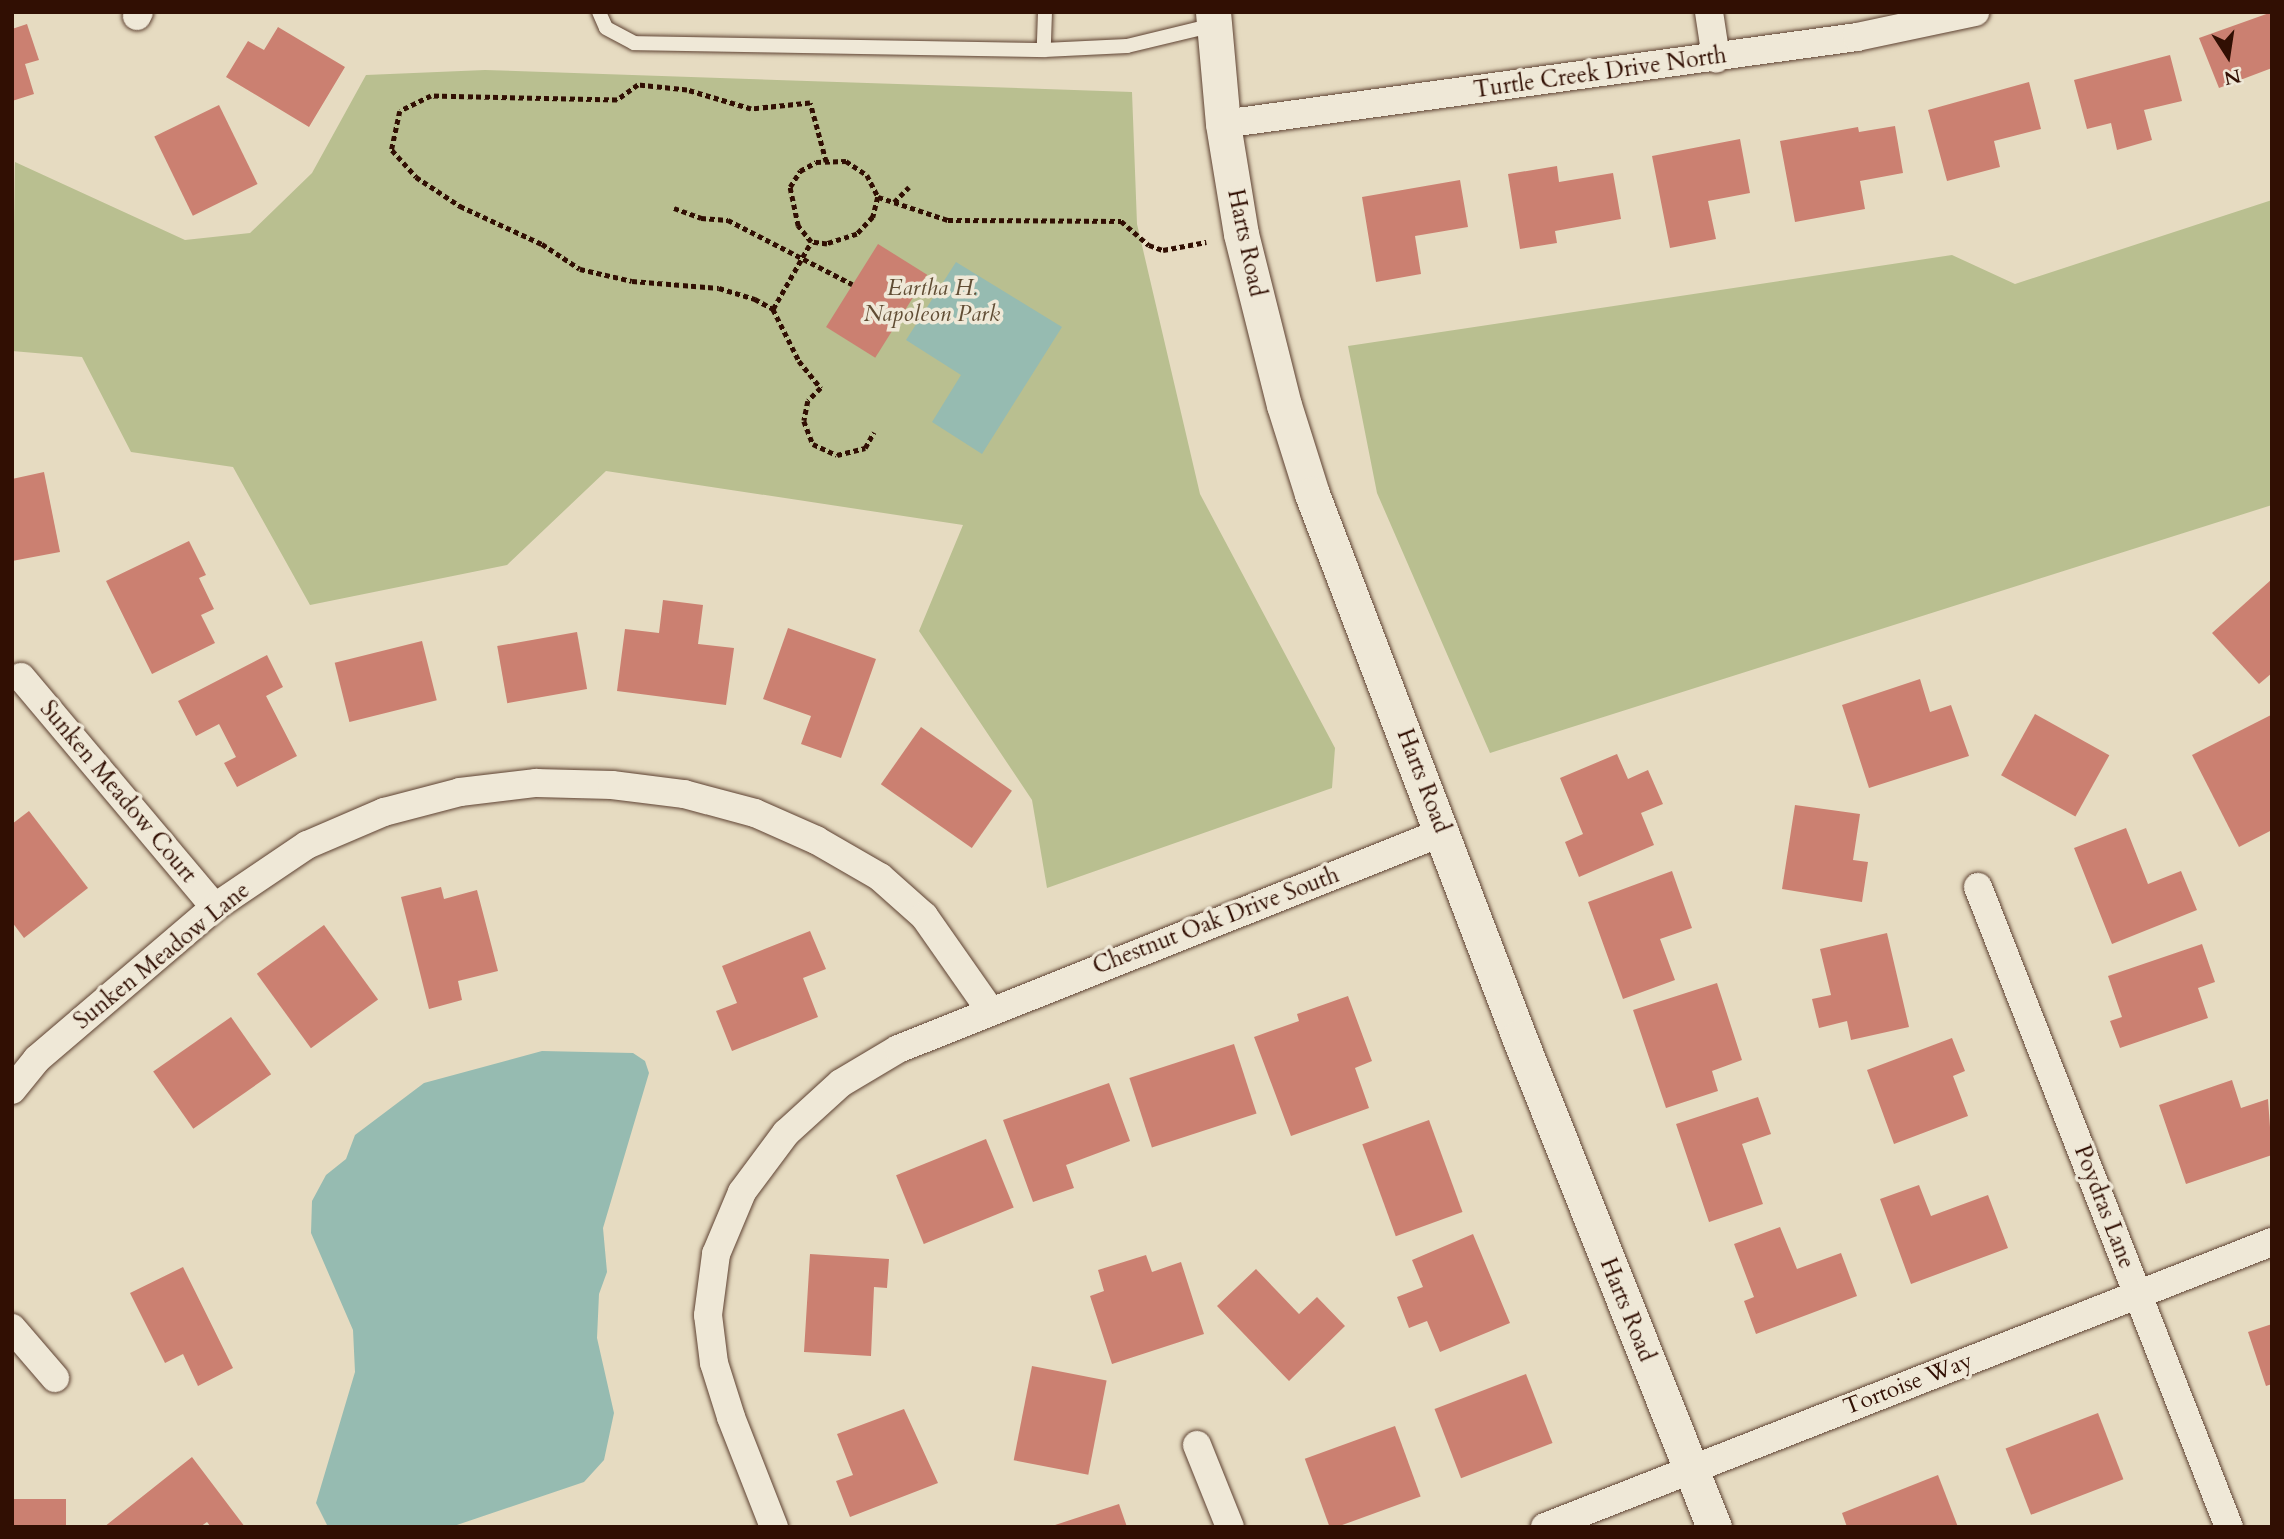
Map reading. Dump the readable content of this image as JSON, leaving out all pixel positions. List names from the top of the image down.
{
  "streets": {
    "street": [
      "Turtle Creek Drive North",
      "Harts Road",
      "Sunken Meadow Court",
      "Chestnut Oak Drive South",
      "Sunken Meadow Lane",
      "Poydras Lane",
      "Tortoise Way"
    ]
  },
  "crossings": [
    ["Turtle Creek Drive North", "Harts Road"],
    ["Harts Road", "Chestnut Oak Drive South"],
    ["Harts Road", "Tortoise Way"],
    ["Sunken Meadow Court", "Sunken Meadow Lane"],
    ["Chestnut Oak Drive South", "Sunken Meadow Lane"],
    ["Poydras Lane", "Tortoise Way"]
  ],
  "parks": ["Eartha H. Napoleon Park"],
  "north": "bottom"
}
